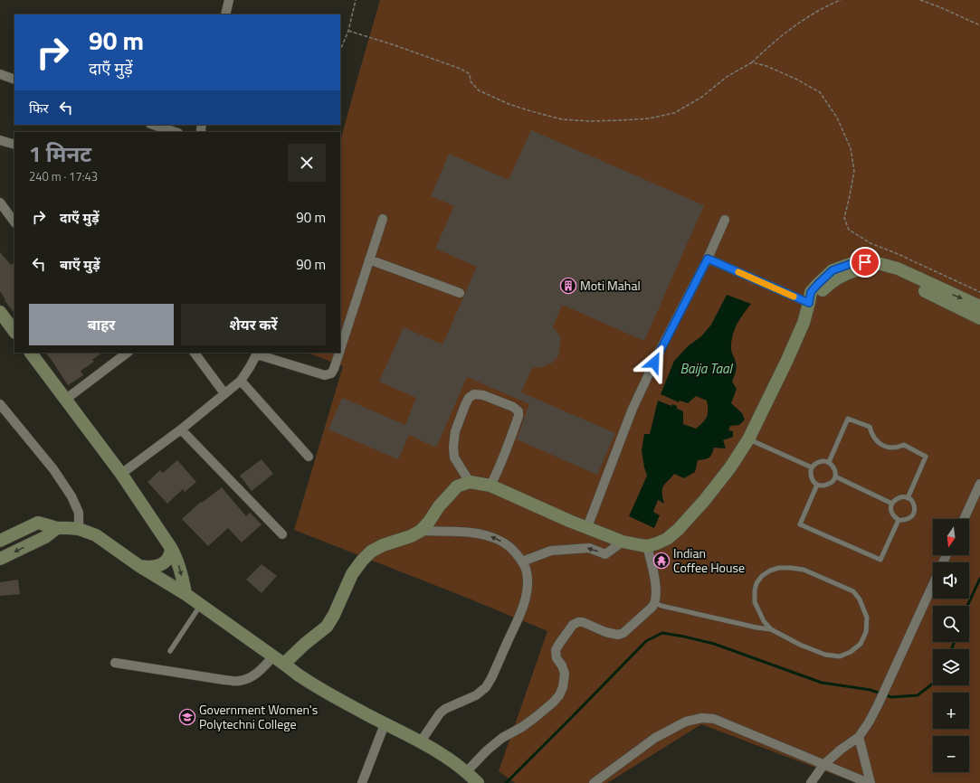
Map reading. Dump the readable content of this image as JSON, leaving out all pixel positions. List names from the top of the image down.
{
  "water": ["Baija Taal"],
  "places": {
    "building": ["Moti Mahal"],
    "temple": ["Indian Coffee House"],
    "school or university": ["Government Women's Polytechni College"]
  },
  "north": "bottom",
  "page": {
    "turn": ["90 m", "दाएँ मुड़ें"],
    "then": "फिर",
    "heading": ["1 मिनट", "240 m · 17:43"],
    "list": [
      {
        "name": "दाएँ मुड़ें",
        "value": "90 m"
      },
      {
        "name": "बाएँ मुड़ें",
        "value": "90 m"
      }
    ],
    "buttons": ["बाहर", "शेयर करें"],
    "map_buttons": ["+", "−"]
  }
}
